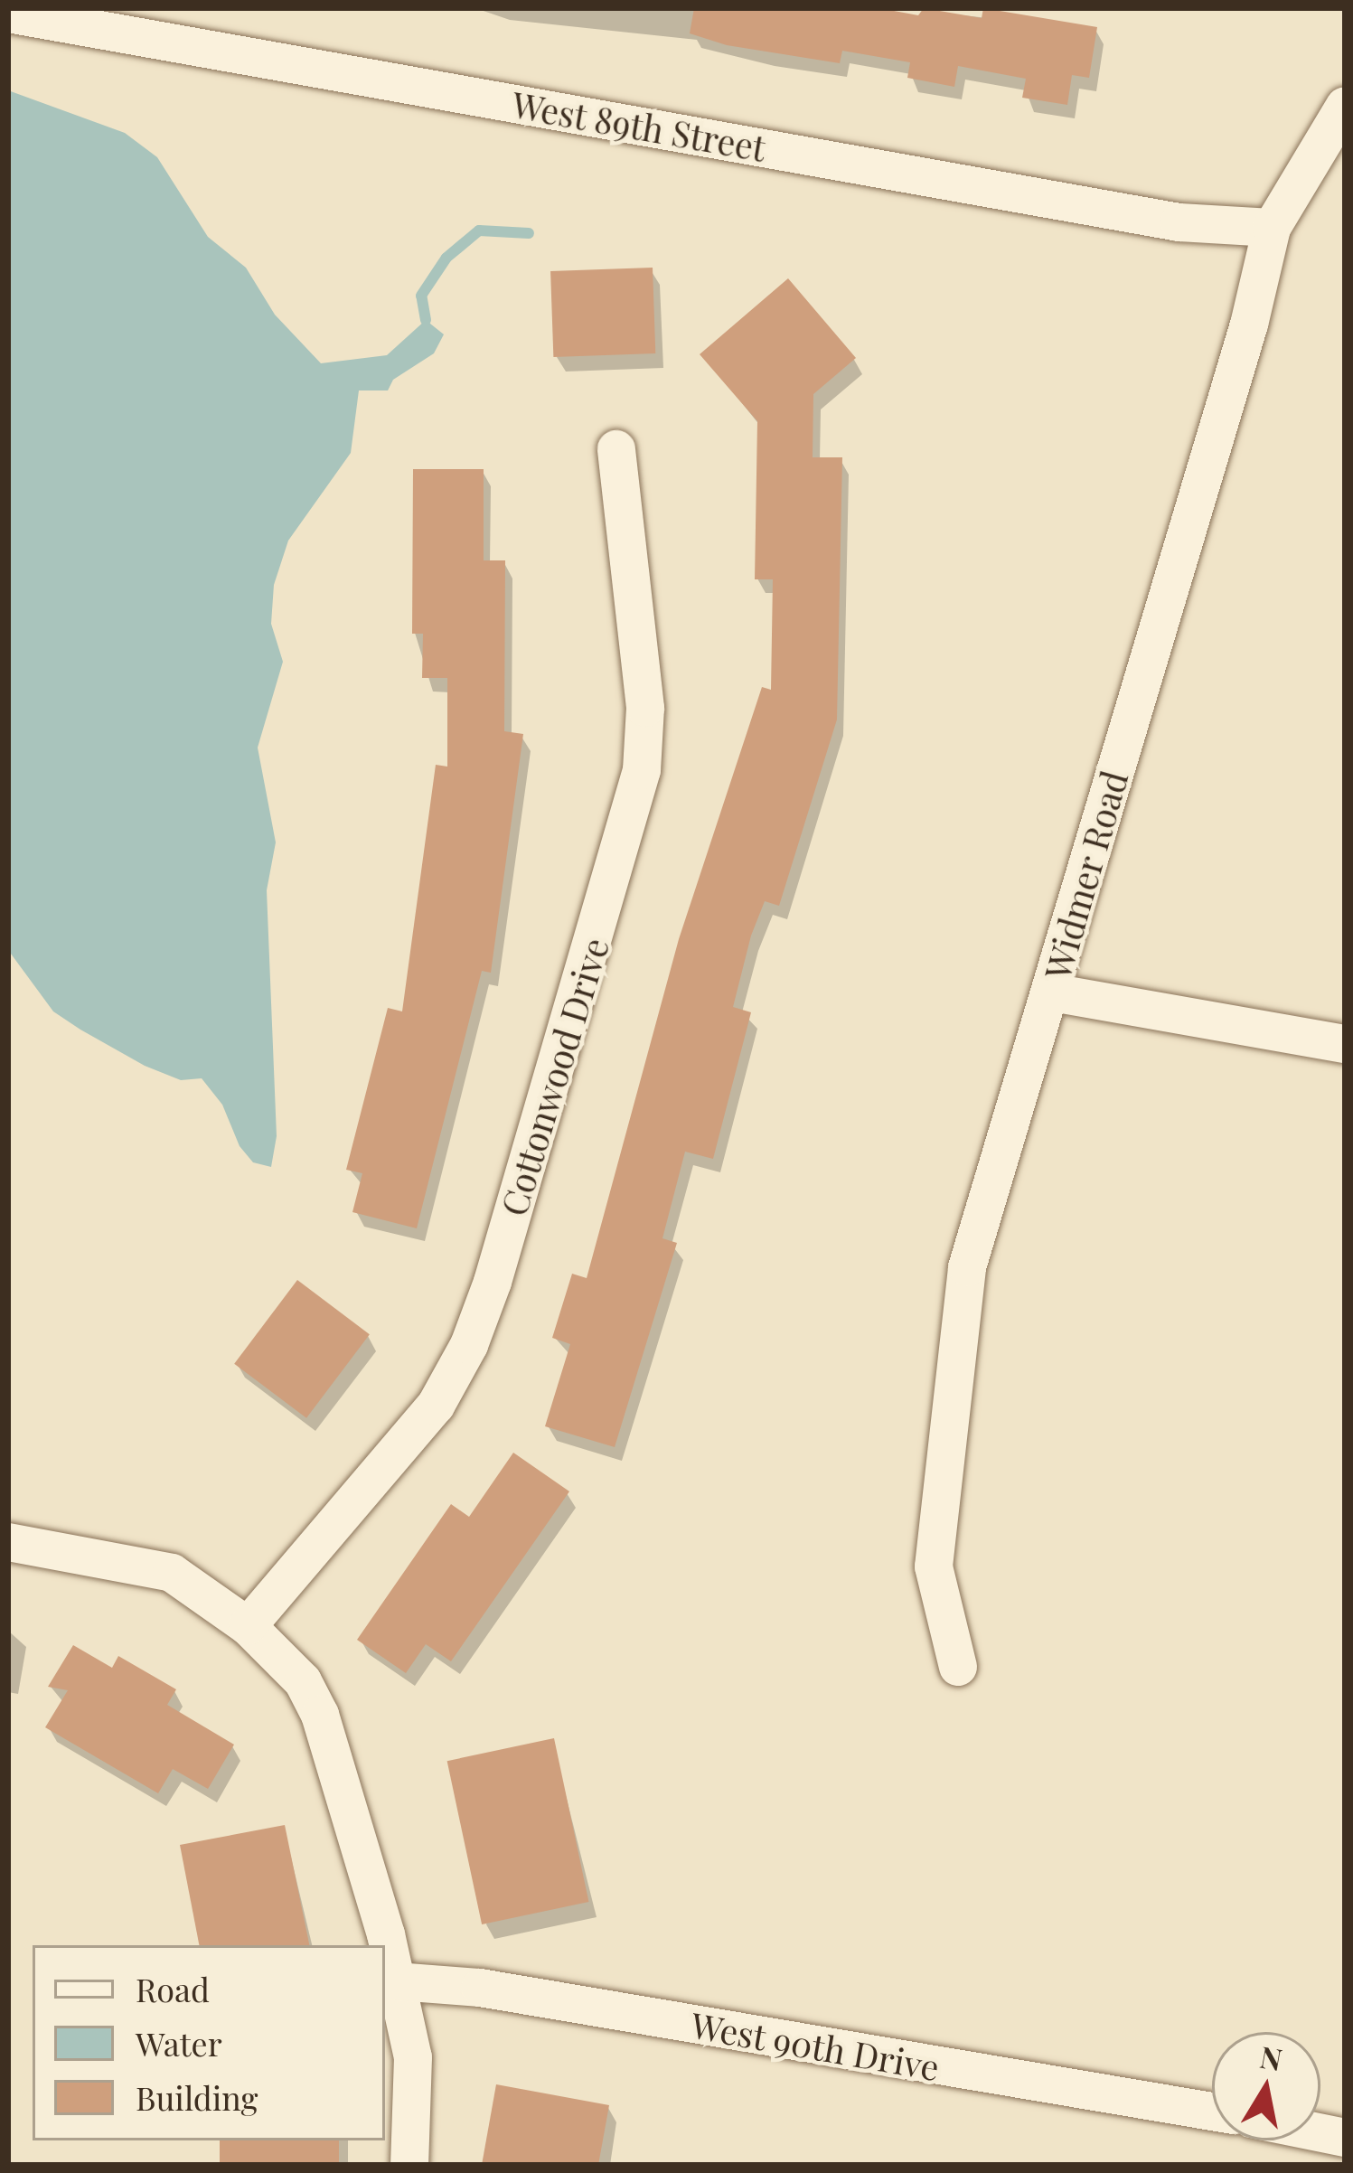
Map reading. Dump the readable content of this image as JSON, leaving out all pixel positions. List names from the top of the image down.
{
  "streets": {
    "street": [
      "West 89th Street",
      "Widmer Road",
      "Cottonwood Drive",
      "West 90th Drive"
    ]
  },
  "crossings": [
    ["West 89th Street", "Widmer Road"]
  ],
  "legend": ["Road", "Water", "Building"],
  "north": "top"
}
